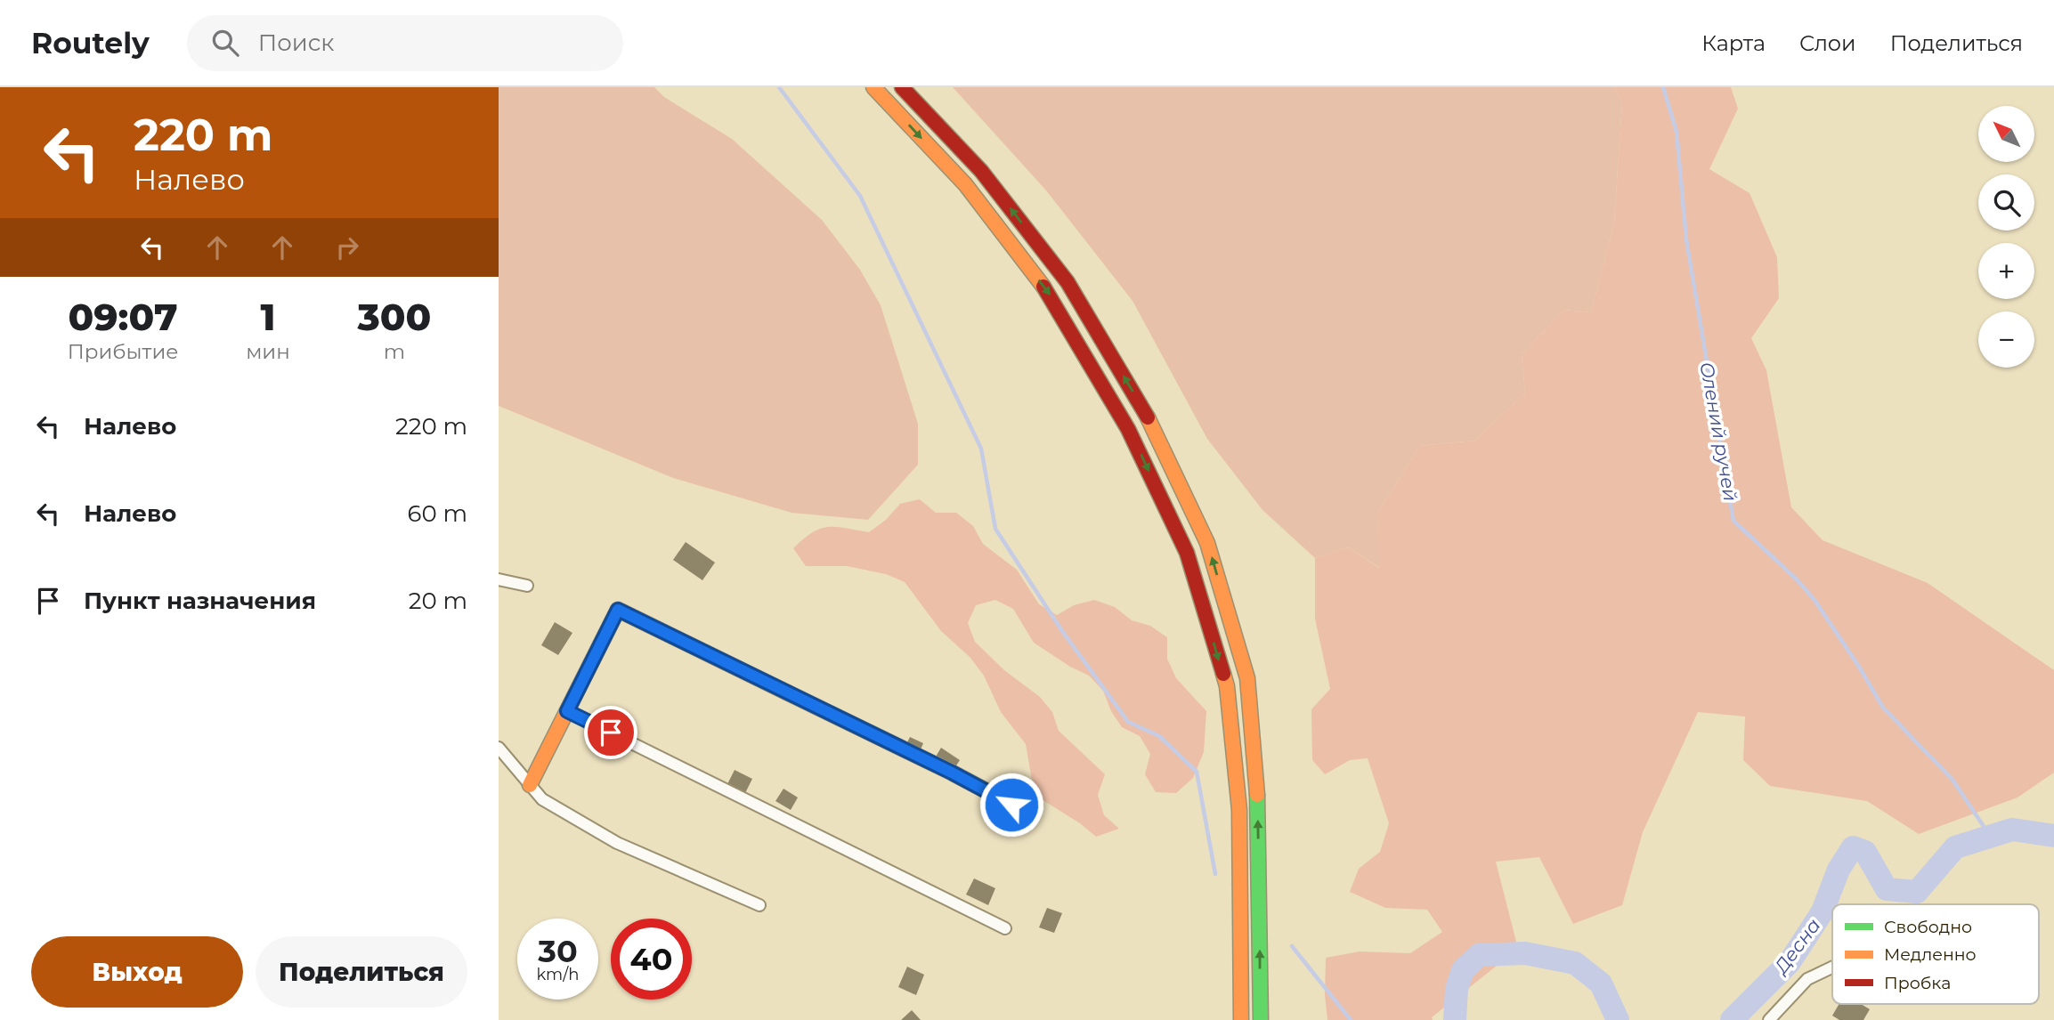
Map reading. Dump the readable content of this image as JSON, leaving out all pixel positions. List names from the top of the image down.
{
  "water": ["Олений ручей", "Десна"],
  "legend": ["Свободно", "Медленно", "Пробка"],
  "north": "top left",
  "page": {
    "header": "Routely",
    "search": "Поиск",
    "nav": ["Карта", "Слои", "Поделиться"],
    "turn": ["220 m", "Налево"],
    "map_buttons": ["+", "−"],
    "eta": [
      "09:07",
      "Прибытие",
      "1",
      "мин",
      "300",
      "m"
    ],
    "list": [
      {
        "name": "Налево",
        "value": "220 m"
      },
      {
        "name": "Налево",
        "value": "60 m"
      },
      {
        "name": "Пункт назначения",
        "value": "20 m"
      }
    ],
    "speed": "30 km/h",
    "limit": "40",
    "buttons": ["Выход", "Поделиться"]
  }
}
